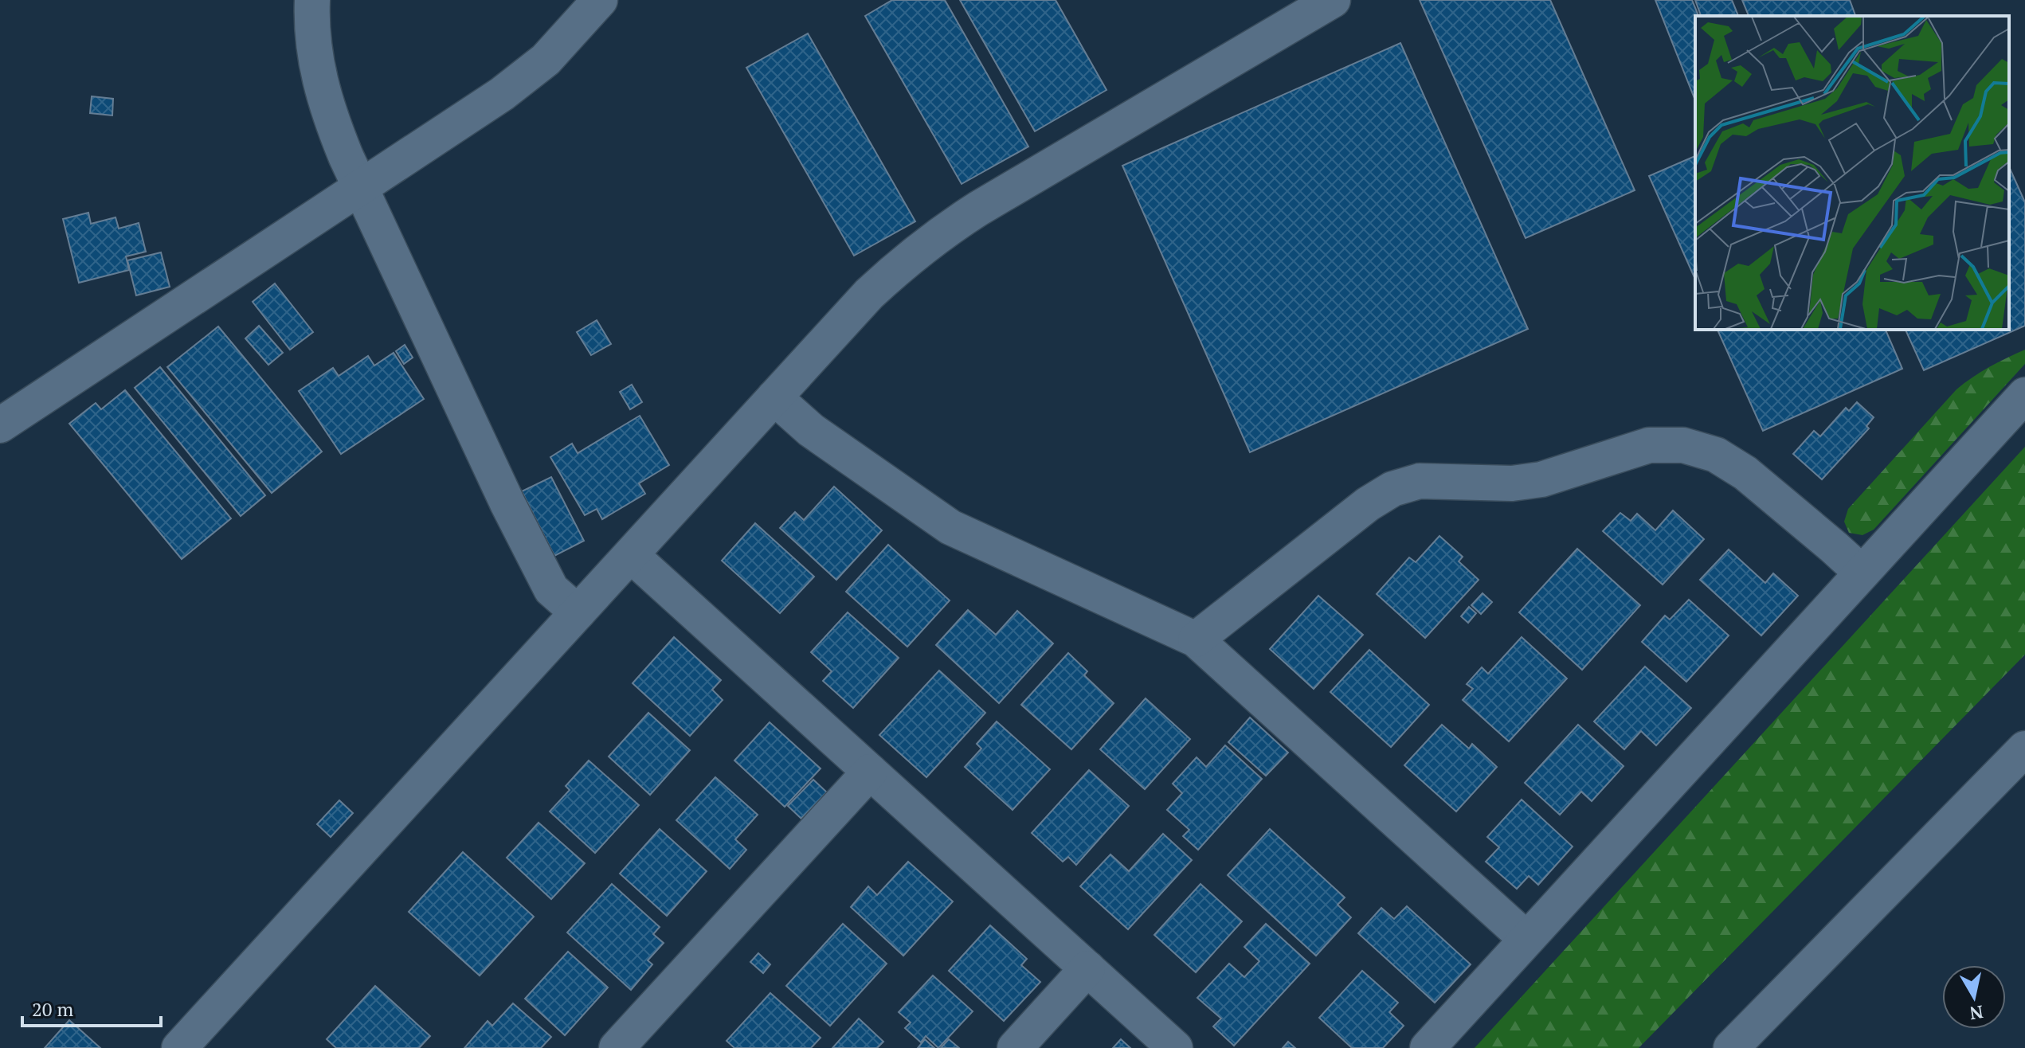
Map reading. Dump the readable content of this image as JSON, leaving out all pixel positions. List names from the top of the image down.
{
  "scale_bar": "20 m",
  "north": "bottom"
}
